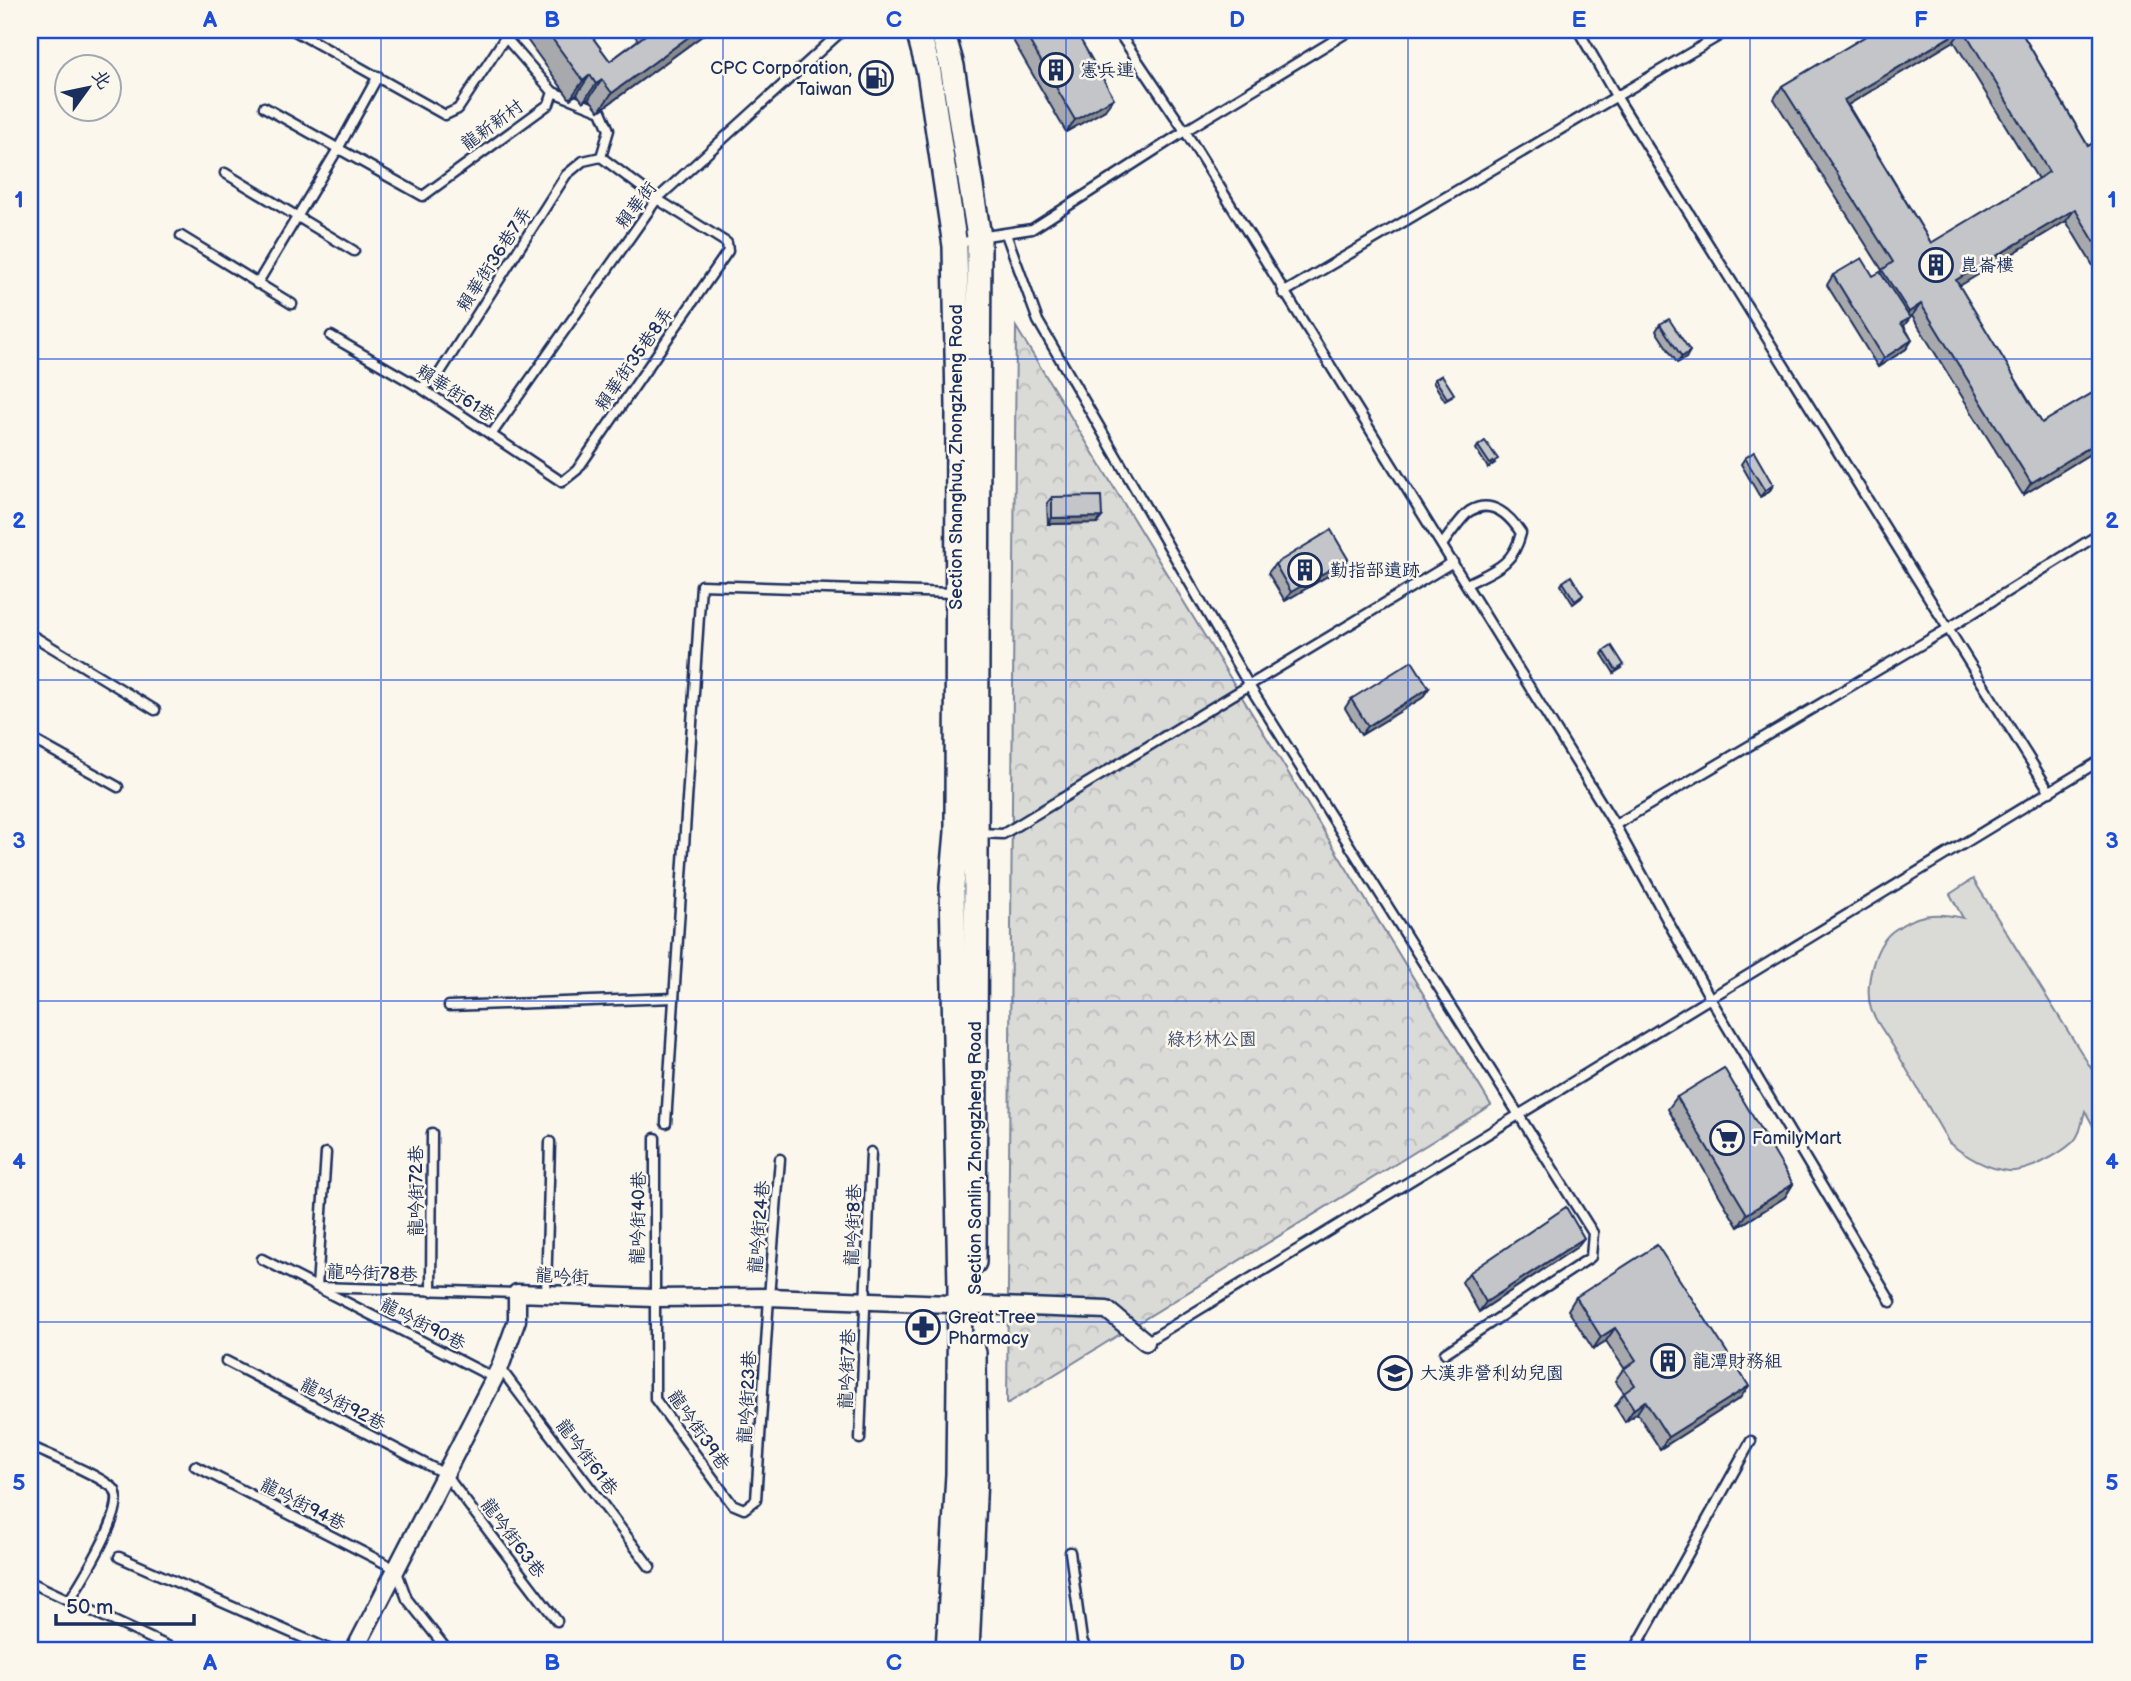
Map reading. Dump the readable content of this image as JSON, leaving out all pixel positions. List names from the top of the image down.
{
  "streets": {
    "main road": ["Section Shanghua, Zhongzheng Road", "Section Sanlin, Zhongzheng Road"],
    "street": ["龍吟街"],
    "lane": [
      "龍新新村",
      "賴華街",
      "賴華街36巷7弄",
      "賴華街35巷8弄",
      "賴華街61巷",
      "龍吟街72巷",
      "龍吟街40巷",
      "龍吟街8巷",
      "龍吟街24巷",
      "龍吟街78巷",
      "龍吟街90巷",
      "龍吟街7巷",
      "龍吟街23巷",
      "龍吟街92巷",
      "龍吟街39巷",
      "龍吟街61巷",
      "龍吟街94巷",
      "龍吟街63巷"
    ]
  },
  "crossings": [
    ["賴華街", "賴華街35巷8弄"],
    ["賴華街", "賴華街61巷"],
    ["賴華街36巷7弄", "賴華街61巷"],
    ["賴華街35巷8弄", "賴華街61巷"],
    ["Section Shanghua, Zhongzheng Road", "Section Sanlin, Zhongzheng Road"],
    ["Section Sanlin, Zhongzheng Road", "龍吟街"],
    ["龍吟街72巷", "龍吟街78巷"],
    ["龍吟街40巷", "龍吟街"],
    ["龍吟街40巷", "龍吟街39巷"],
    ["龍吟街8巷", "龍吟街"],
    ["龍吟街8巷", "龍吟街7巷"],
    ["龍吟街24巷", "龍吟街"],
    ["龍吟街24巷", "龍吟街23巷"],
    ["龍吟街78巷", "龍吟街"],
    ["龍吟街78巷", "龍吟街90巷"],
    ["龍吟街", "龍吟街90巷"],
    ["龍吟街", "龍吟街7巷"],
    ["龍吟街", "龍吟街23巷"],
    ["龍吟街", "龍吟街92巷"],
    ["龍吟街", "龍吟街39巷"],
    ["龍吟街", "龍吟街61巷"],
    ["龍吟街", "龍吟街94巷"],
    ["龍吟街", "龍吟街63巷"],
    ["龍吟街90巷", "龍吟街61巷"],
    ["龍吟街23巷", "龍吟街39巷"],
    ["龍吟街92巷", "龍吟街63巷"]
  ],
  "parks": ["綠杉林公園"],
  "places": {
    "building": [
      "憲兵連",
      "崑崙樓",
      "勤指部遺跡",
      "龍潭財務組"
    ],
    "fuel station": ["CPC Corporation, Taiwan"],
    "supermarket": ["FamilyMart"],
    "pharmacy": ["Great Tree Pharmacy"],
    "school or university": ["大漢非營利幼兒園"]
  },
  "scale_bar": "50 m",
  "north": "top right",
  "grid": {
    "columns": [
      "A",
      "B",
      "C",
      "D",
      "E",
      "F"
    ],
    "rows": [
      "1",
      "2",
      "3",
      "4",
      "5"
    ]
  }
}
